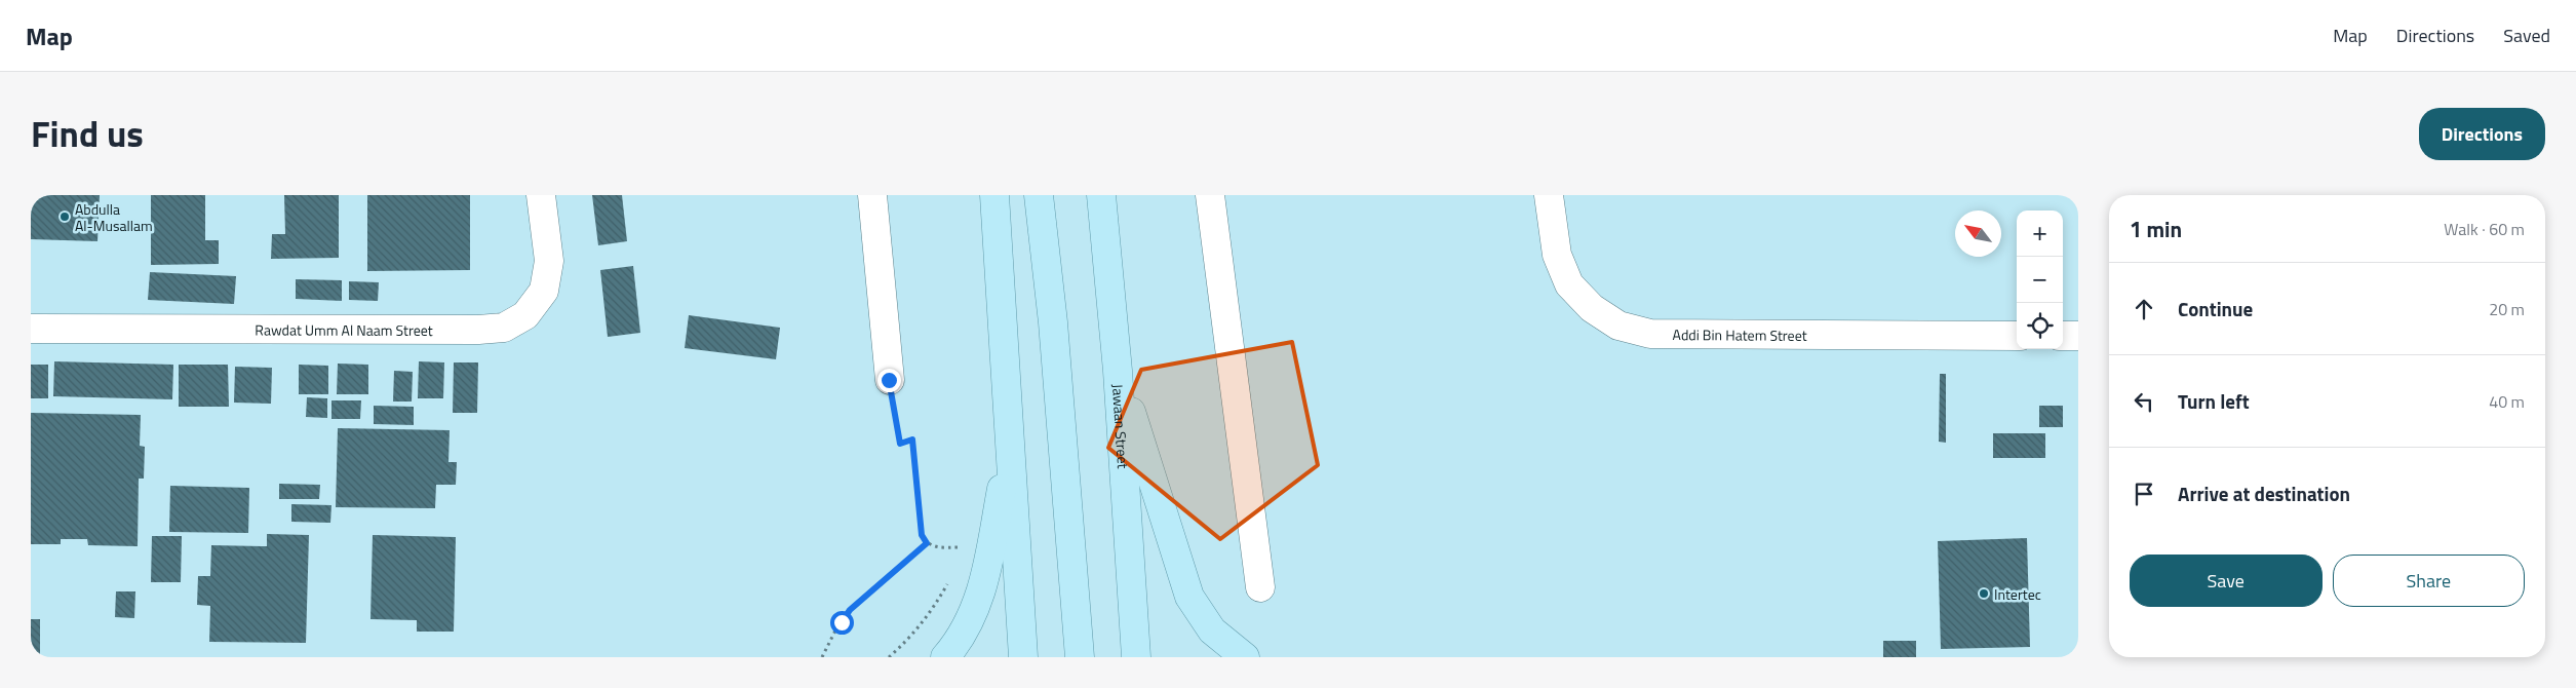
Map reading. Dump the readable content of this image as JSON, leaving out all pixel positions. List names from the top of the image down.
{
  "streets": {
    "main road": ["Jawaan Street"],
    "street": ["Rawdat Umm Al Naam Street", "Addi Bin Hatem Street"]
  },
  "places": ["Abdulla Al-Musallam", "Intertec"],
  "north": "top left",
  "page": {
    "header": "Map",
    "nav": ["Map", "Directions", "Saved"],
    "title": "Find us",
    "buttons": [
      "Directions",
      ["Save", "Share"]
    ],
    "heading": ["1 min", "Walk · 60 m"],
    "map_buttons": ["+", "−"],
    "list": [
      ["Continue", "20 m"],
      ["Turn left", "40 m"],
      "Arrive at destination"
    ]
  }
}
